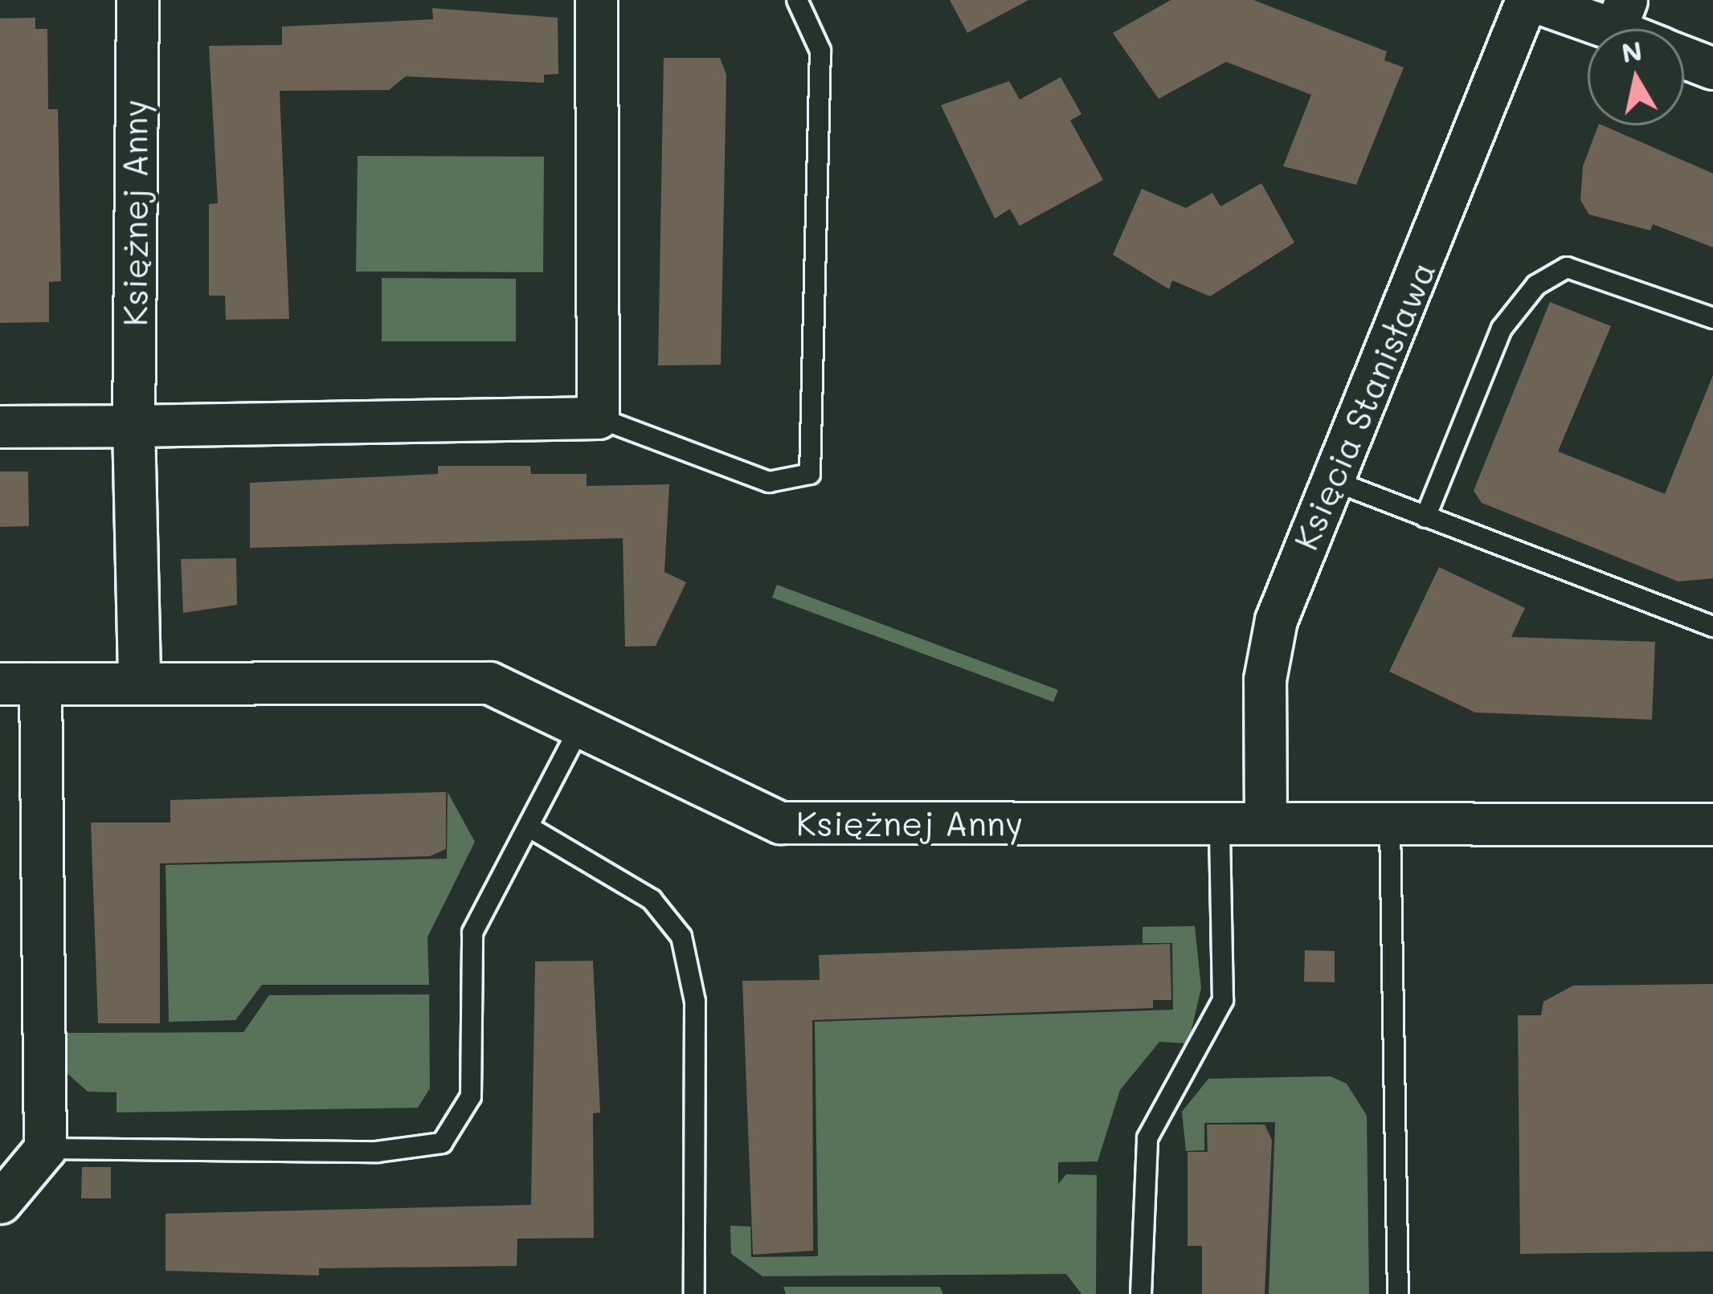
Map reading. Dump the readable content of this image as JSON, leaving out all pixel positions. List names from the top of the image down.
{
  "streets": {
    "street": ["Księżnej Anny", "Księcia Stanisława"]
  },
  "crossings": [
    ["Księżnej Anny", "Księcia Stanisława"]
  ],
  "north": "top"
}
